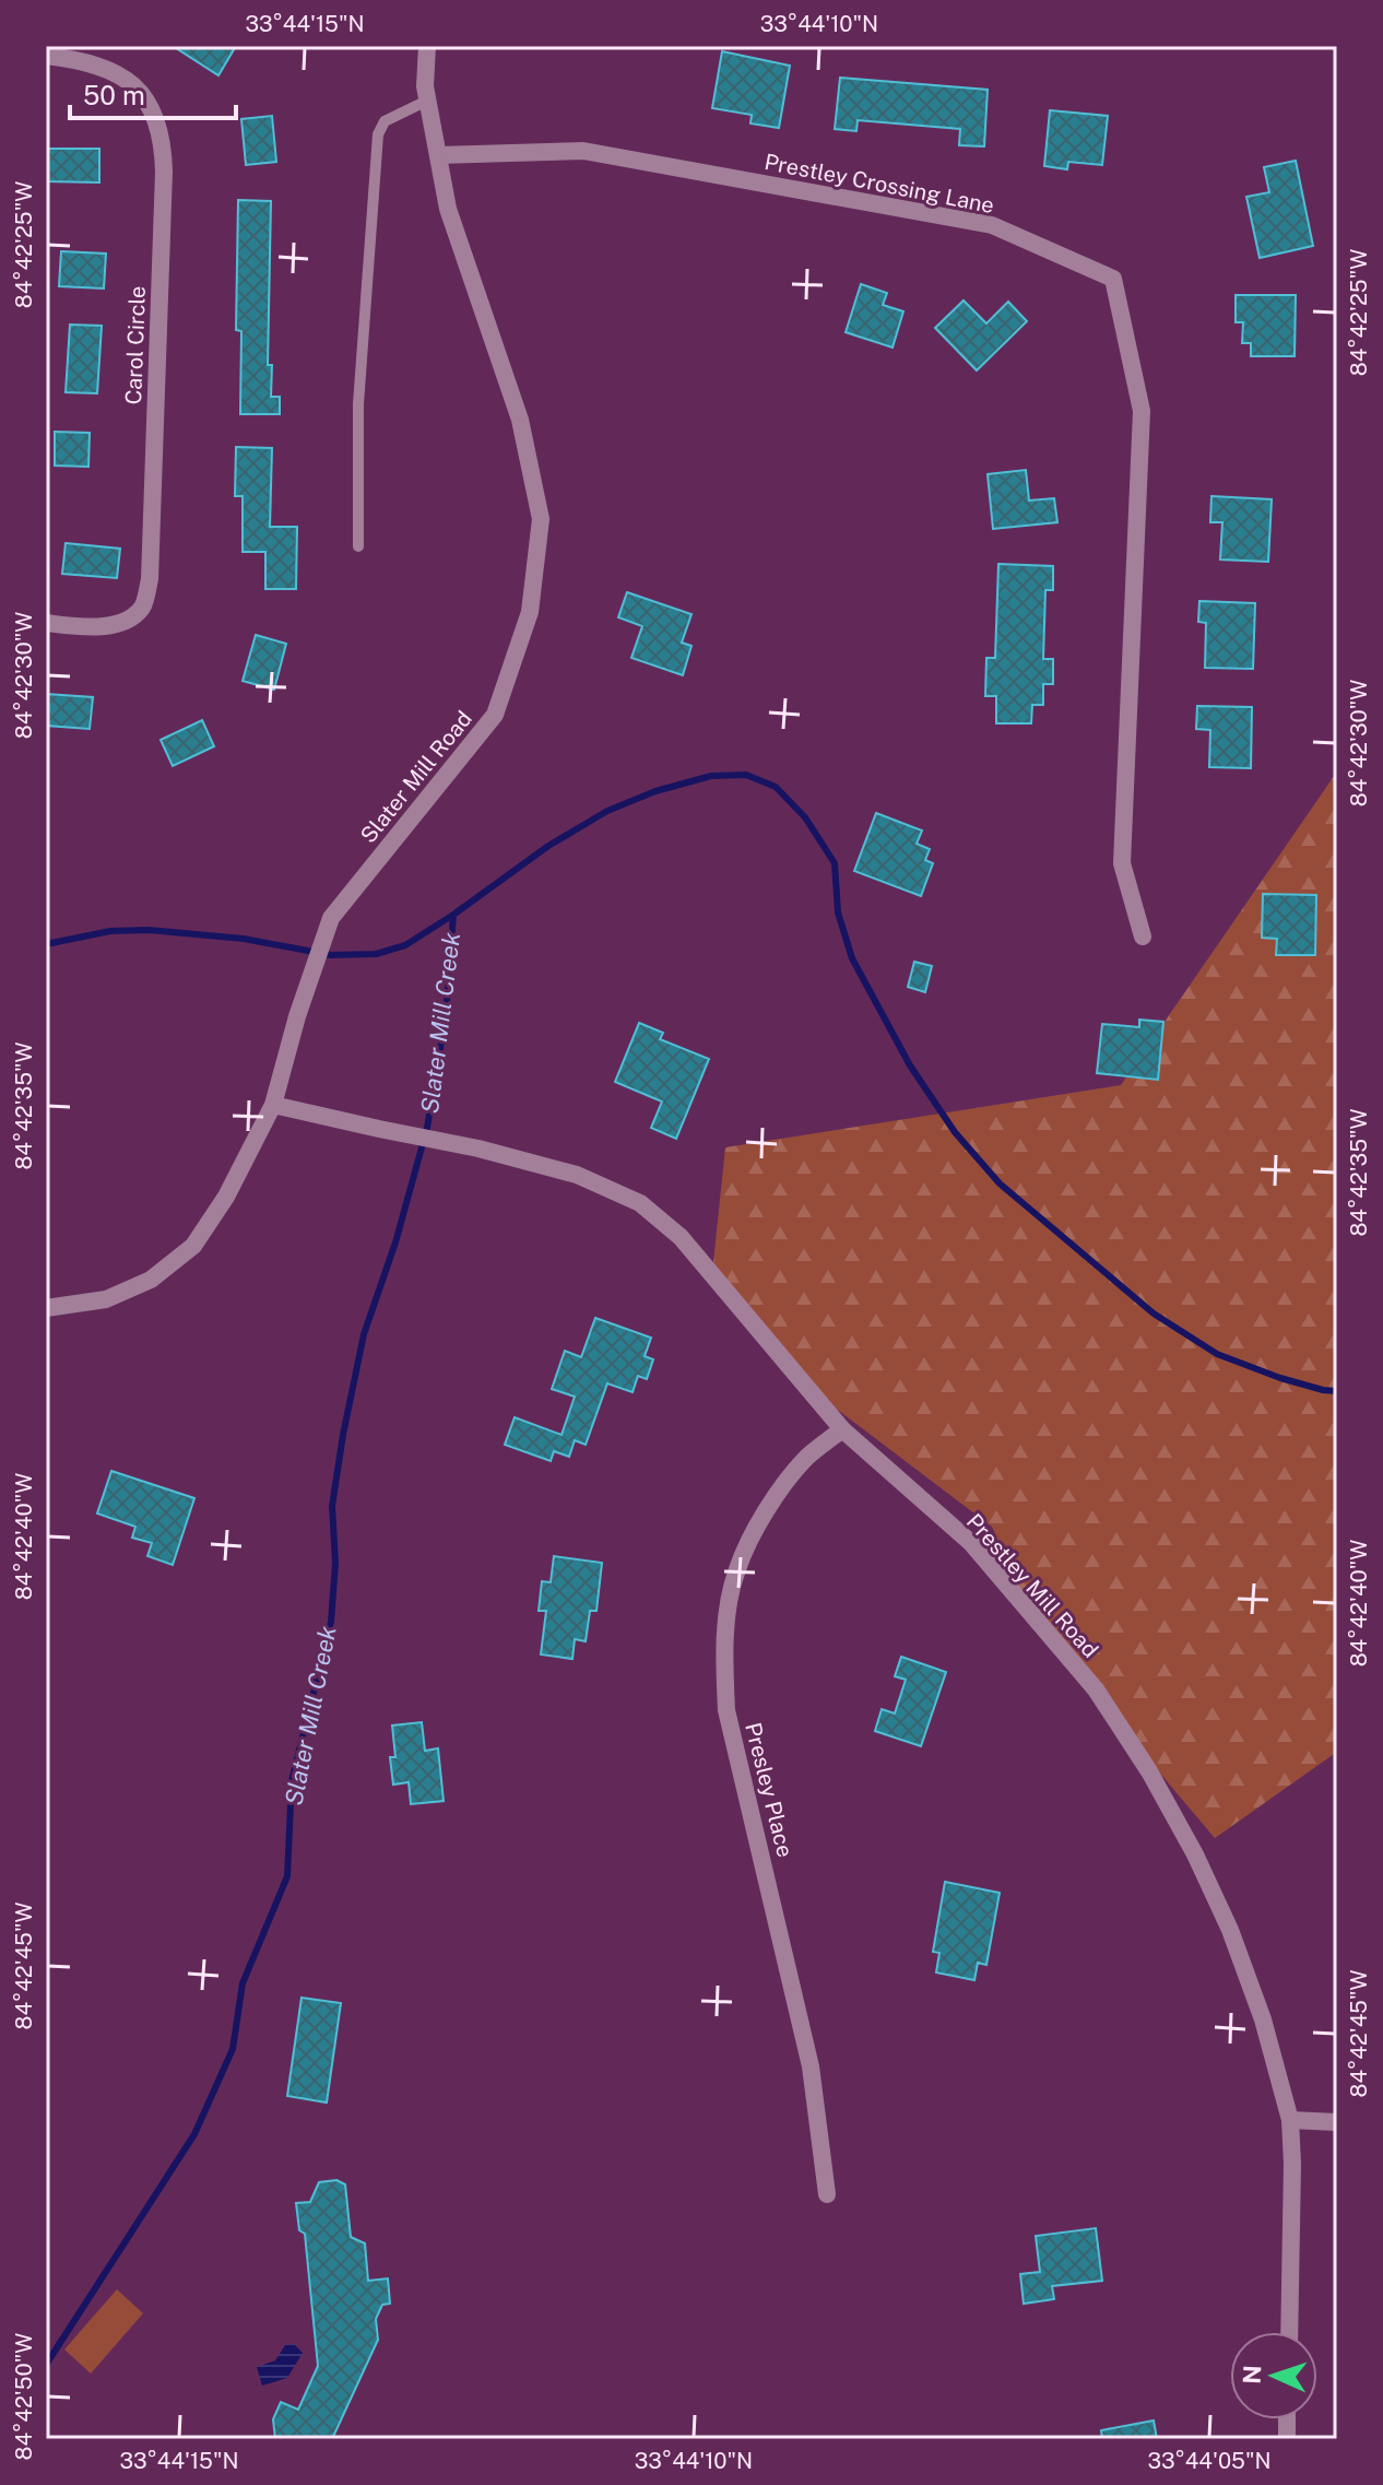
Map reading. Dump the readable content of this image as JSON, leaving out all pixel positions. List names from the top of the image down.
{
  "streets": {
    "street": [
      "Prestley Crossing Lane",
      "Carol Circle",
      "Slater Mill Road",
      "Prestley Mill Road",
      "Presley Place"
    ]
  },
  "crossings": [
    ["Prestley Crossing Lane", "Slater Mill Road"],
    ["Slater Mill Road", "Prestley Mill Road"],
    ["Prestley Mill Road", "Presley Place"]
  ],
  "water": ["Slater Mill Creek"],
  "scale_bar": "50 m",
  "north": "left",
  "coordinates": [
    "33°44'15\"N",
    "33°44'10\"N",
    "84°42'25\"W",
    "84°42'30\"W",
    "84°42'35\"W",
    "84°42'40\"W",
    "84°42'45\"W",
    "84°42'50\"W",
    "33°44'05\"N"
  ]
}
